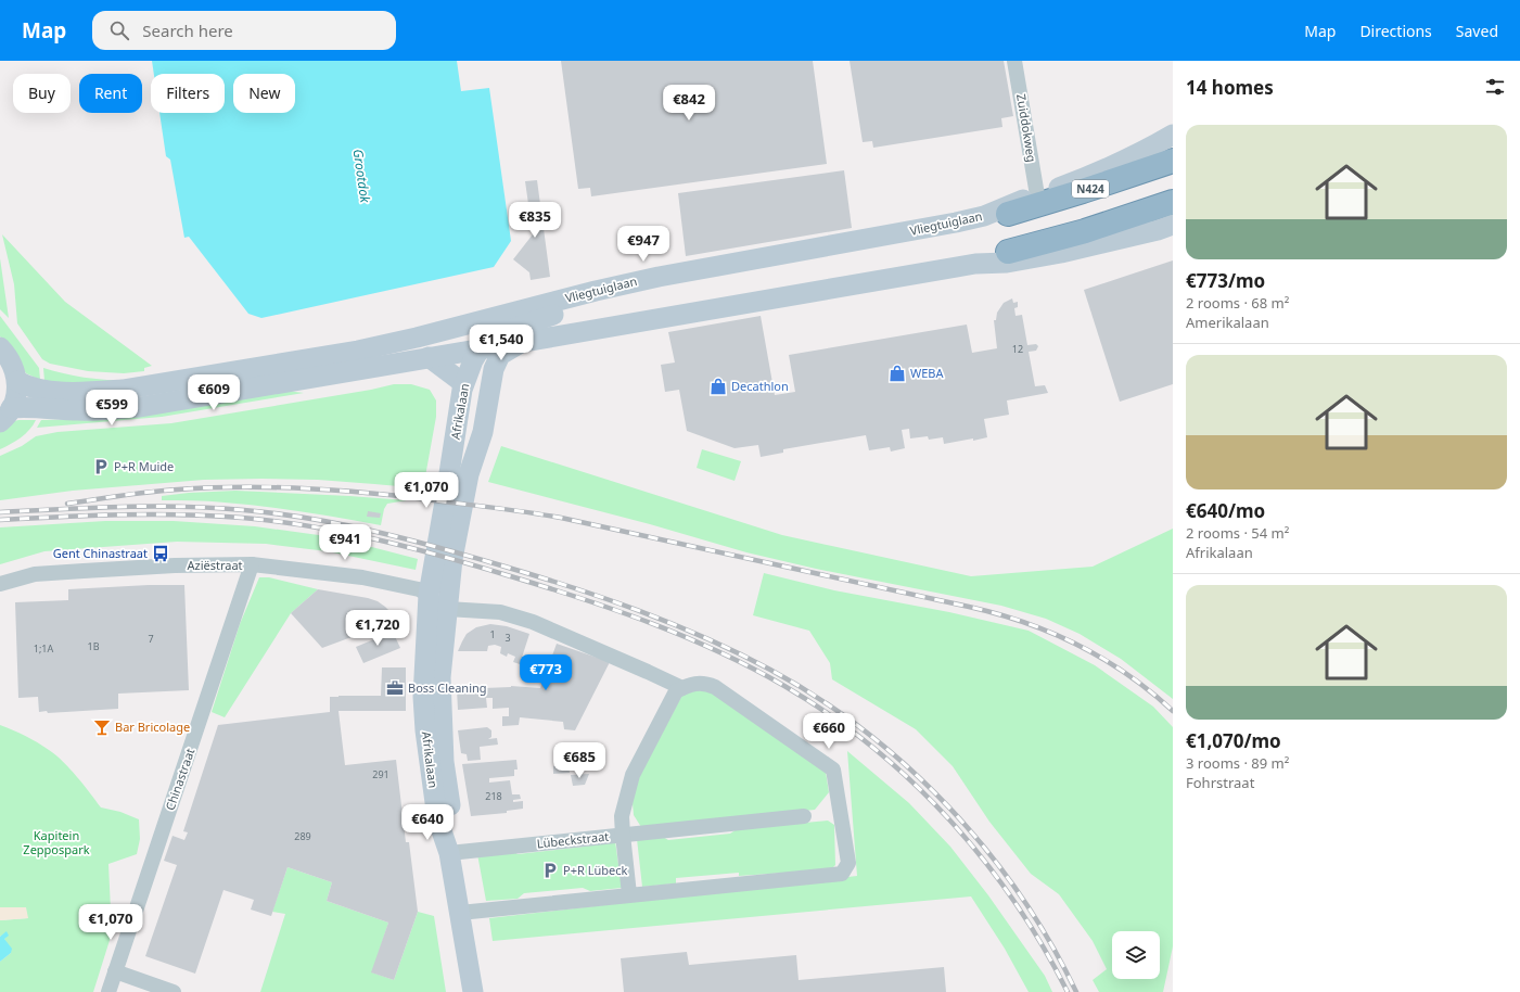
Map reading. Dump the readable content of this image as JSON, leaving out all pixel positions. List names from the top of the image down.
{
  "streets": {
    "highway": ["N424"],
    "main road": ["Vliegtuiglaan", "Afrikalaan"],
    "street": [
      "Zuiddokweg",
      "Aziëstraat",
      "Chinastraat",
      "Lübeckstraat"
    ]
  },
  "crossings": [
    ["Zuiddokweg", "Vliegtuiglaan"],
    ["N424", "Vliegtuiglaan"],
    ["N424", "Afrikalaan"],
    ["Afrikalaan", "Aziëstraat"],
    ["Afrikalaan", "Lübeckstraat"],
    ["Aziëstraat", "Chinastraat"]
  ],
  "water": ["Grootdok"],
  "parks": ["Kapitein Zeppospark"],
  "places": {
    "shop": ["WEBA", "Decathlon"],
    "parking": ["P+R Muide", "P+R Lübeck"],
    "bus stop": ["Gent Chinastraat"],
    "office": ["Boss Cleaning"],
    "bar": ["Bar Bricolage"]
  },
  "house_numbers": [
    "12",
    "1",
    "3",
    "7",
    "1B",
    "1;1A",
    "291",
    "218",
    "289"
  ],
  "page": {
    "header": "Map",
    "search": "Search here",
    "nav": ["Map", "Directions", "Saved"],
    "heading": "14 homes",
    "chip": [
      "Buy",
      "Rent",
      "Filters",
      "New"
    ],
    "price": [
      "€842",
      "€835",
      "€947",
      "€1,540",
      "€609",
      "€599",
      "€1,070",
      "€941",
      "€1,720",
      "€773",
      "€660",
      "€685",
      "€640",
      "€1,070"
    ],
    "list": [
      {
        "name": "€773/mo",
        "note": "2 rooms · 68 m² · Amerikalaan"
      },
      {
        "name": "€640/mo",
        "note": "2 rooms · 54 m² · Afrikalaan"
      },
      {
        "name": "€1,070/mo",
        "note": "3 rooms · 89 m² · Fohrstraat"
      }
    ]
  }
}
